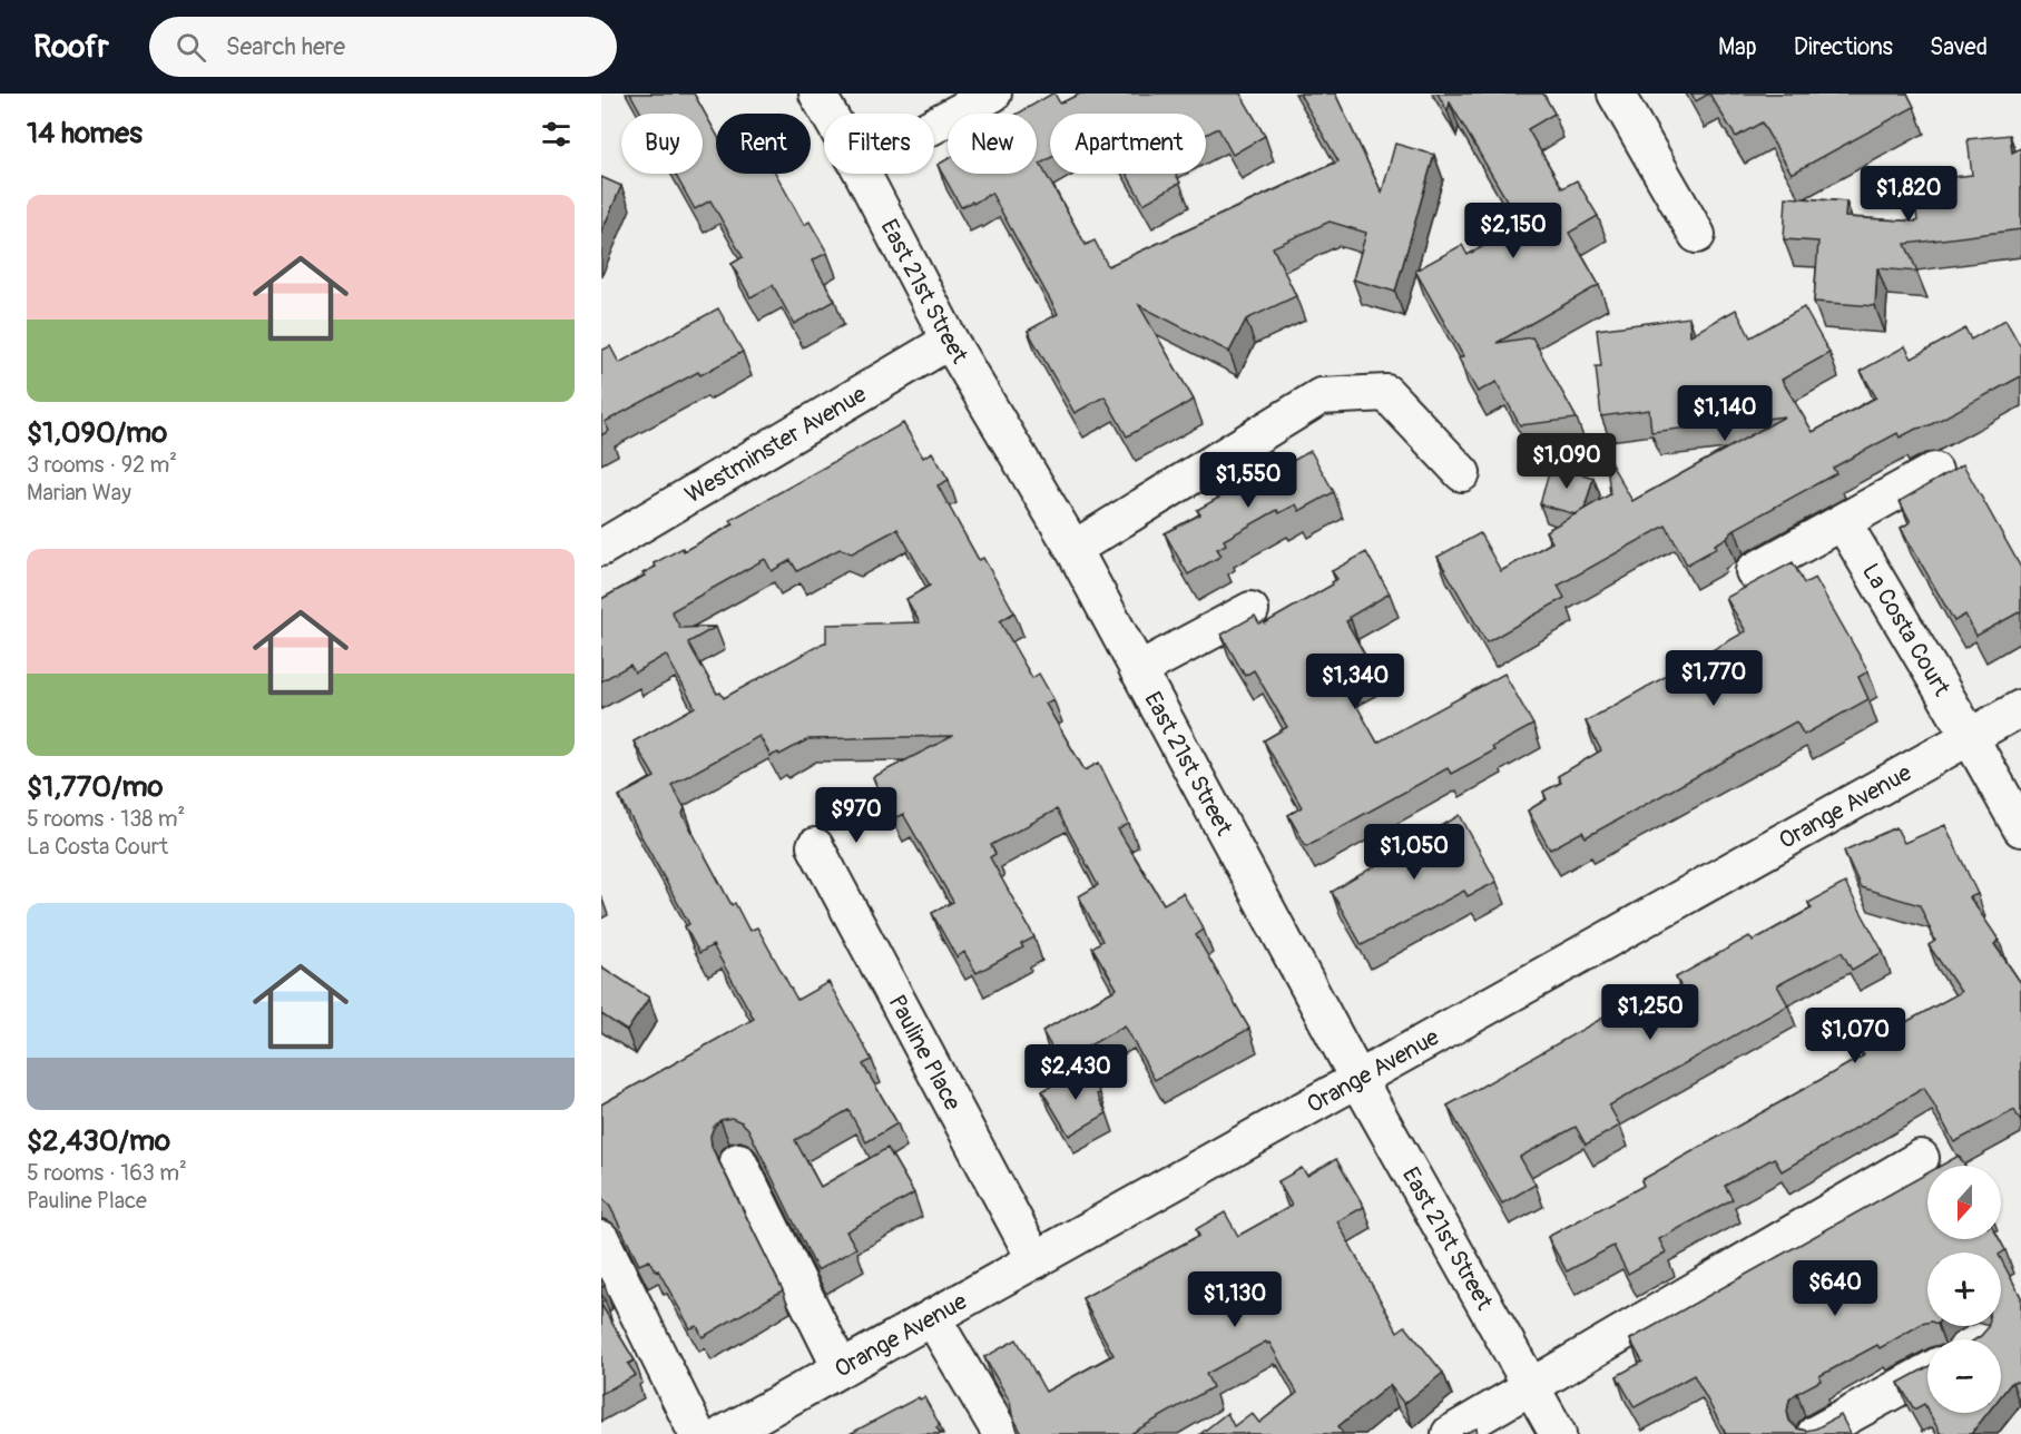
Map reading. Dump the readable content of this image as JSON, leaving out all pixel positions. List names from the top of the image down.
{
  "streets": {
    "street": [
      "East 21st Street",
      "Westminster Avenue",
      "La Costa Court",
      "Orange Avenue",
      "Pauline Place"
    ]
  },
  "crossings": [
    ["East 21st Street", "Westminster Avenue"],
    ["East 21st Street", "Orange Avenue"],
    ["La Costa Court", "Orange Avenue"],
    ["Orange Avenue", "Pauline Place"]
  ],
  "north": "bottom",
  "page": {
    "header": "Roofr",
    "search": "Search here",
    "nav": ["Map", "Directions", "Saved"],
    "heading": "14 homes",
    "chip": [
      "Buy",
      "Rent",
      "Filters",
      "New",
      "Apartment"
    ],
    "price": [
      "$1,820",
      "$2,150",
      "$1,140",
      "$1,090",
      "$1,550",
      "$1,770",
      "$1,340",
      "$970",
      "$1,050",
      "$1,250",
      "$1,070",
      "$2,430",
      "$640",
      "$1,130"
    ],
    "list": [
      {
        "name": "$1,090/mo",
        "note": "3 rooms · 92 m² · Marian Way"
      },
      {
        "name": "$1,770/mo",
        "note": "5 rooms · 138 m² · La Costa Court"
      },
      {
        "name": "$2,430/mo",
        "note": "5 rooms · 163 m² · Pauline Place"
      }
    ],
    "map_buttons": ["+", "−"]
  }
}
